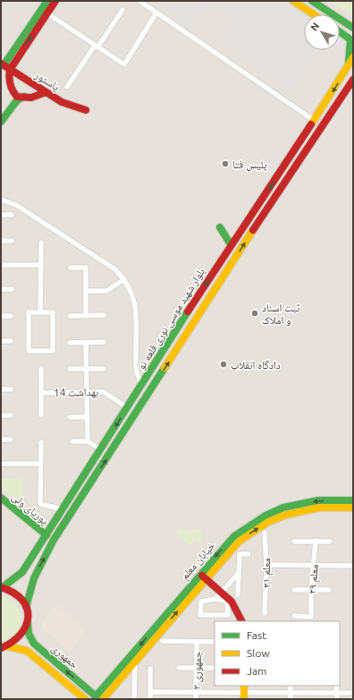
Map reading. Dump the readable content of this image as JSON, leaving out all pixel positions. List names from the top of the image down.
{
  "streets": {
    "main road": [
      "پاستور",
      "بلوار شهید موسی نوری قلعه نو",
      "پوریای ولی",
      "خیابان معلم",
      "جمهوری"
    ],
    "street": [
      "بهداشت 14",
      "معلم ۳۱",
      "معلم ۲۹",
      "جمهوری ۳"
    ]
  },
  "crossings": [
    ["بلوار شهید موسی نوری قلعه نو", "بهداشت 14"],
    ["بلوار شهید موسی نوری قلعه نو", "پوریای ولی"],
    ["بلوار شهید موسی نوری قلعه نو", "جمهوری"],
    ["خیابان معلم", "جمهوری"]
  ],
  "places": ["پلیس فتا", "ثبت اسناد و املاک", "دادگاه انقلاب"],
  "legend": ["Fast", "Slow", "Jam"],
  "north": "top left"
}
